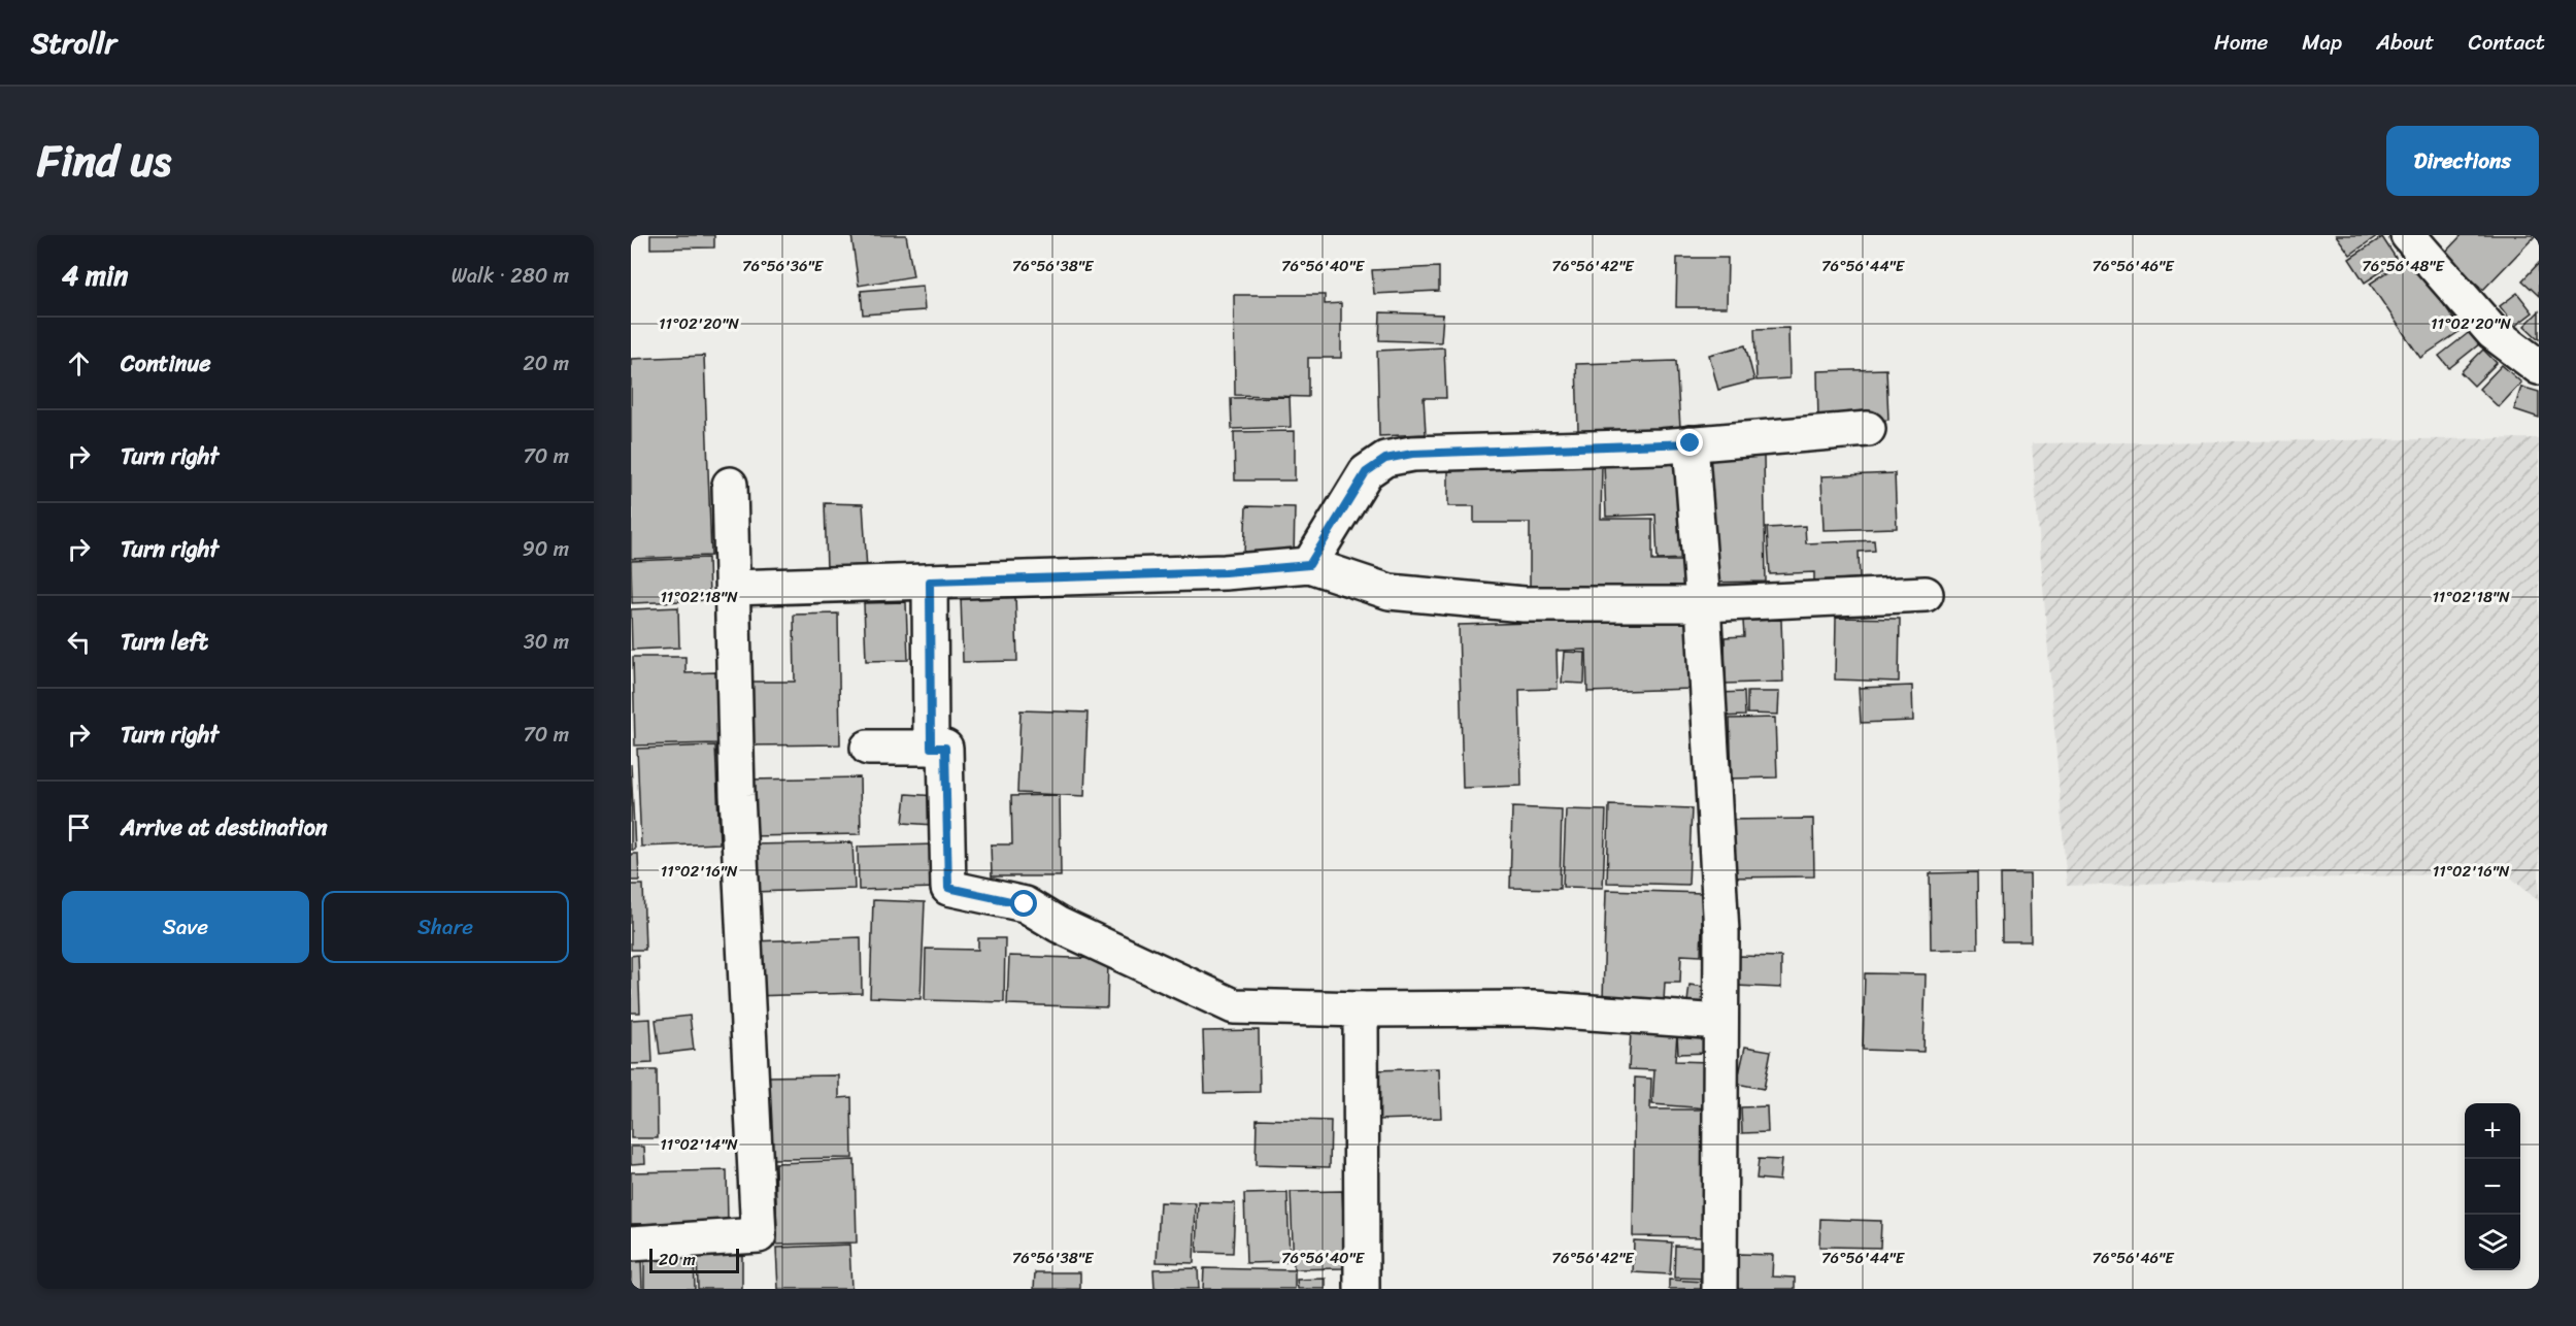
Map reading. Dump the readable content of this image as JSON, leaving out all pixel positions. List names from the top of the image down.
{
  "scale_bar": "20 m",
  "page": {
    "header": "Strollr",
    "nav": [
      "Home",
      "Map",
      "About",
      "Contact"
    ],
    "title": "Find us",
    "buttons": [
      "Directions",
      ["Save", "Share"]
    ],
    "heading": ["4 min", "Walk · 280 m"],
    "list": [
      ["Continue", "20 m"],
      ["Turn right", "70 m"],
      ["Turn right", "90 m"],
      ["Turn left", "30 m"],
      ["Turn right", "70 m"],
      "Arrive at destination"
    ],
    "map_buttons": ["+", "−"],
    "scale": "20 m"
  },
  "coordinates": [
    "76°56'36\"E",
    "76°56'38\"E",
    "76°56'40\"E",
    "76°56'42\"E",
    "76°56'44\"E",
    "76°56'46\"E",
    "76°56'48\"E",
    "11°02'20\"N",
    "11°02'18\"N",
    "11°02'16\"N",
    "11°02'14\"N"
  ]
}
